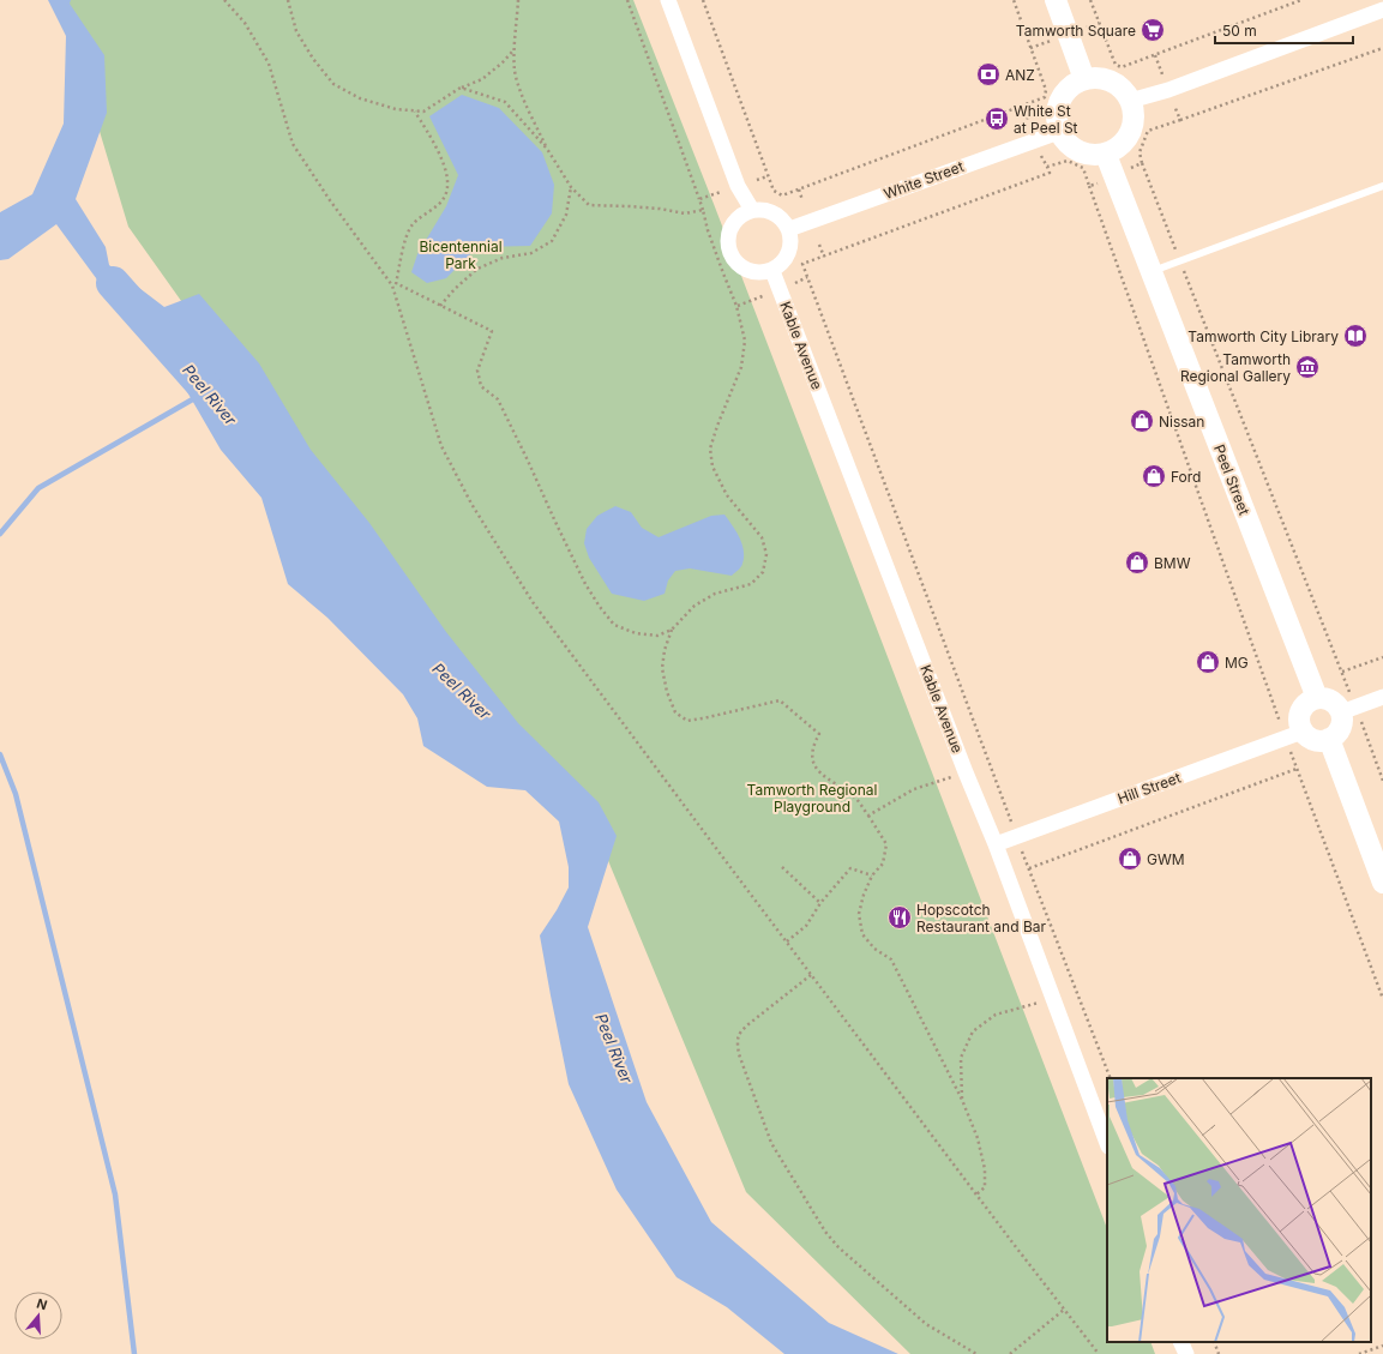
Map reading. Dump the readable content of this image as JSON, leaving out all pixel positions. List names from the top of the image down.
{
  "streets": {
    "main road": ["Peel Street"],
    "street": ["White Street", "Kable Avenue", "Hill Street"]
  },
  "crossings": [
    ["White Street", "Kable Avenue"],
    ["White Street", "Peel Street"],
    ["Kable Avenue", "Hill Street"]
  ],
  "water": ["Peel River"],
  "parks": ["Bicentennial Park", "Tamworth Regional Playground"],
  "places": {
    "supermarket": ["Tamworth Square"],
    "bank": ["ANZ"],
    "bus stop": ["White St at Peel St"],
    "library": ["Tamworth City Library"],
    "museum": ["Tamworth Regional Gallery"],
    "shop": [
      "Nissan",
      "Ford",
      "BMW",
      "MG",
      "GWM"
    ],
    "restaurant": ["Hopscotch Restaurant and Bar"]
  },
  "scale_bar": "50 m",
  "north": "top"
}
